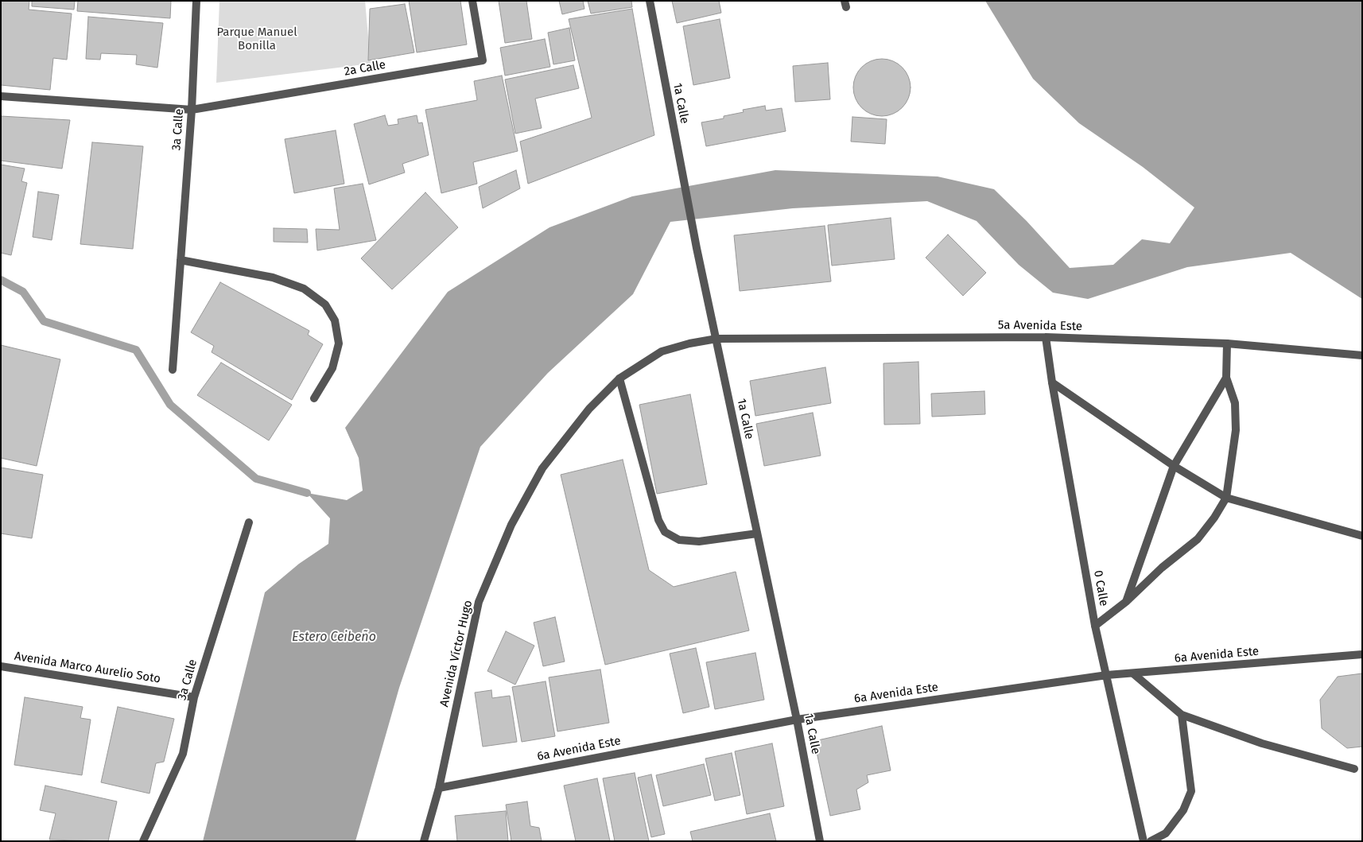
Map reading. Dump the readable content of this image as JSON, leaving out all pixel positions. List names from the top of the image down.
{
  "streets": {
    "street": [
      "2a Calle",
      "1a Calle",
      "3a Calle",
      "5a Avenida Este",
      "0 Calle",
      "Avenida Víctor Hugo",
      "6a Avenida Este",
      "Avenida Marco Aurelio Soto"
    ]
  },
  "crossings": [
    ["2a Calle", "3a Calle"],
    ["1a Calle", "5a Avenida Este"],
    ["1a Calle", "Avenida Víctor Hugo"],
    ["1a Calle", "6a Avenida Este"],
    ["3a Calle", "Avenida Marco Aurelio Soto"],
    ["5a Avenida Este", "0 Calle"],
    ["5a Avenida Este", "Avenida Víctor Hugo"],
    ["0 Calle", "6a Avenida Este"],
    ["Avenida Víctor Hugo", "6a Avenida Este"]
  ],
  "water": ["Estero Ceibeño"],
  "parks": ["Parque Manuel Bonilla"]
}
